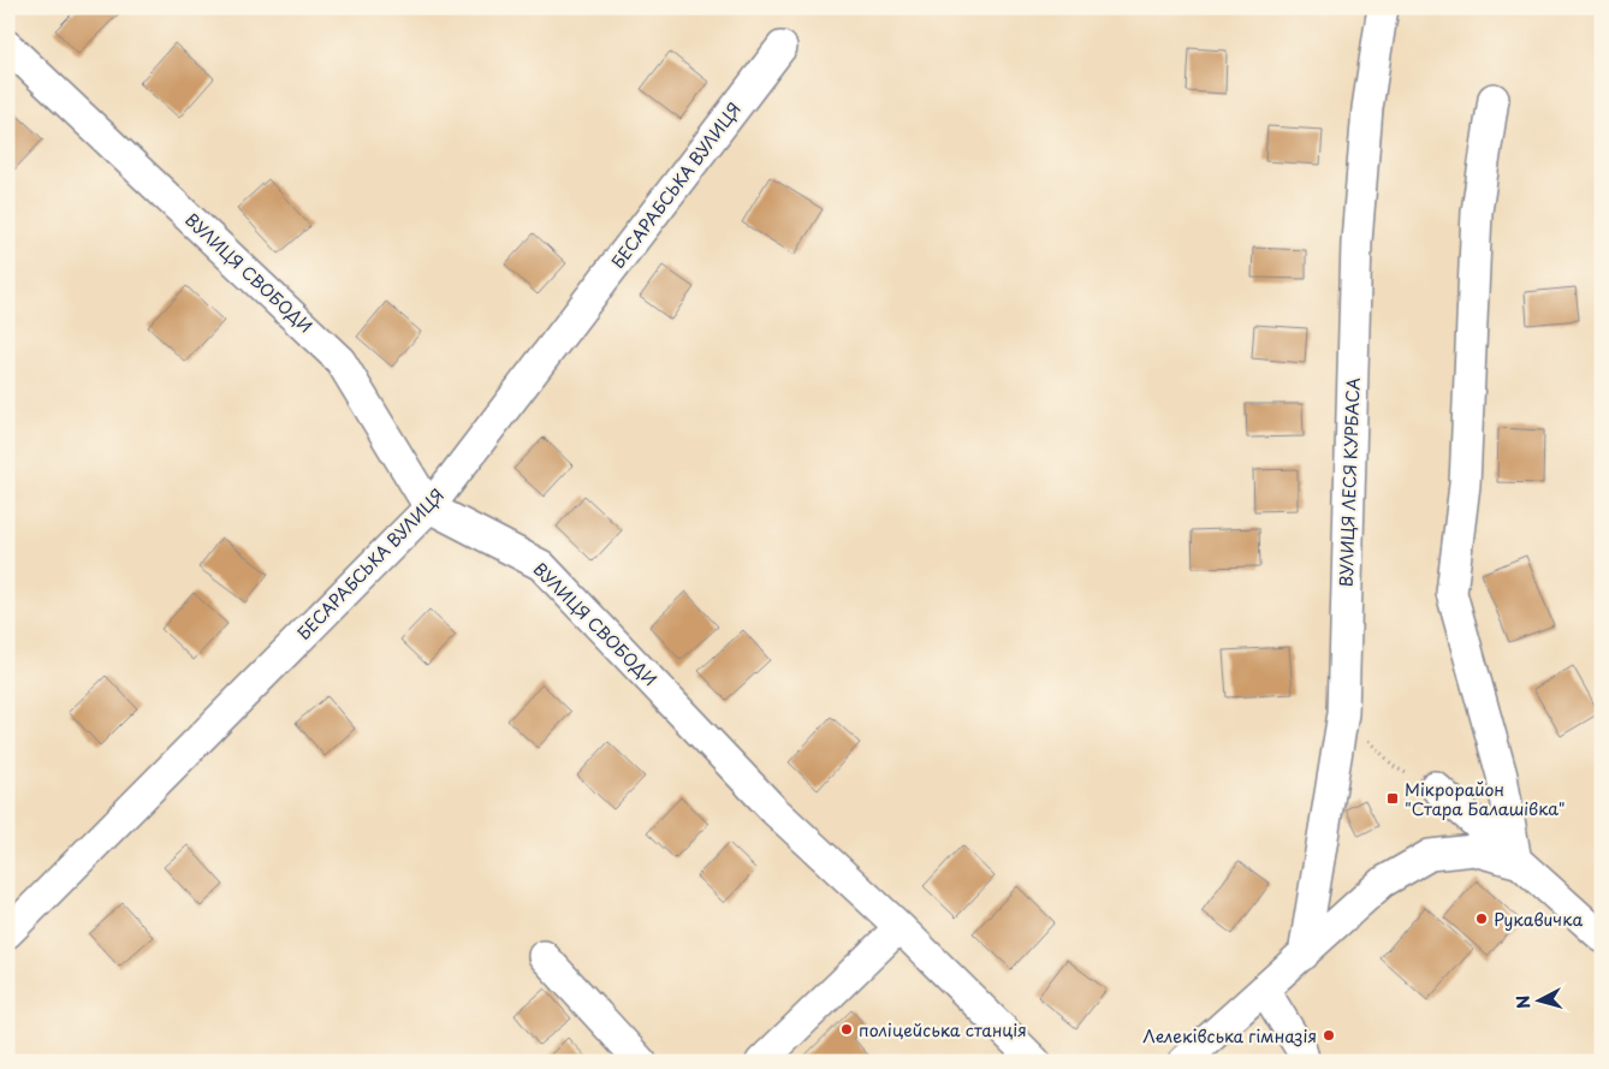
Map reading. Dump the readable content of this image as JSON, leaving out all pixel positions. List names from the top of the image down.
{
  "streets": {
    "street": ["БЕСАРАБСЬКА ВУЛИЦЯ", "ВУЛИЦЯ СВОБОДИ", "ВУЛИЦЯ ЛЕСЯ КУРБАСА"]
  },
  "crossings": [
    ["БЕСАРАБСЬКА ВУЛИЦЯ", "ВУЛИЦЯ СВОБОДИ"]
  ],
  "places": {
    "transit": ["Мікрорайон \"Стара Балашівка\""],
    "other": ["Рукавичка", "поліцейська станція", "Лелеківська гімназія"]
  },
  "north": "left"
}
